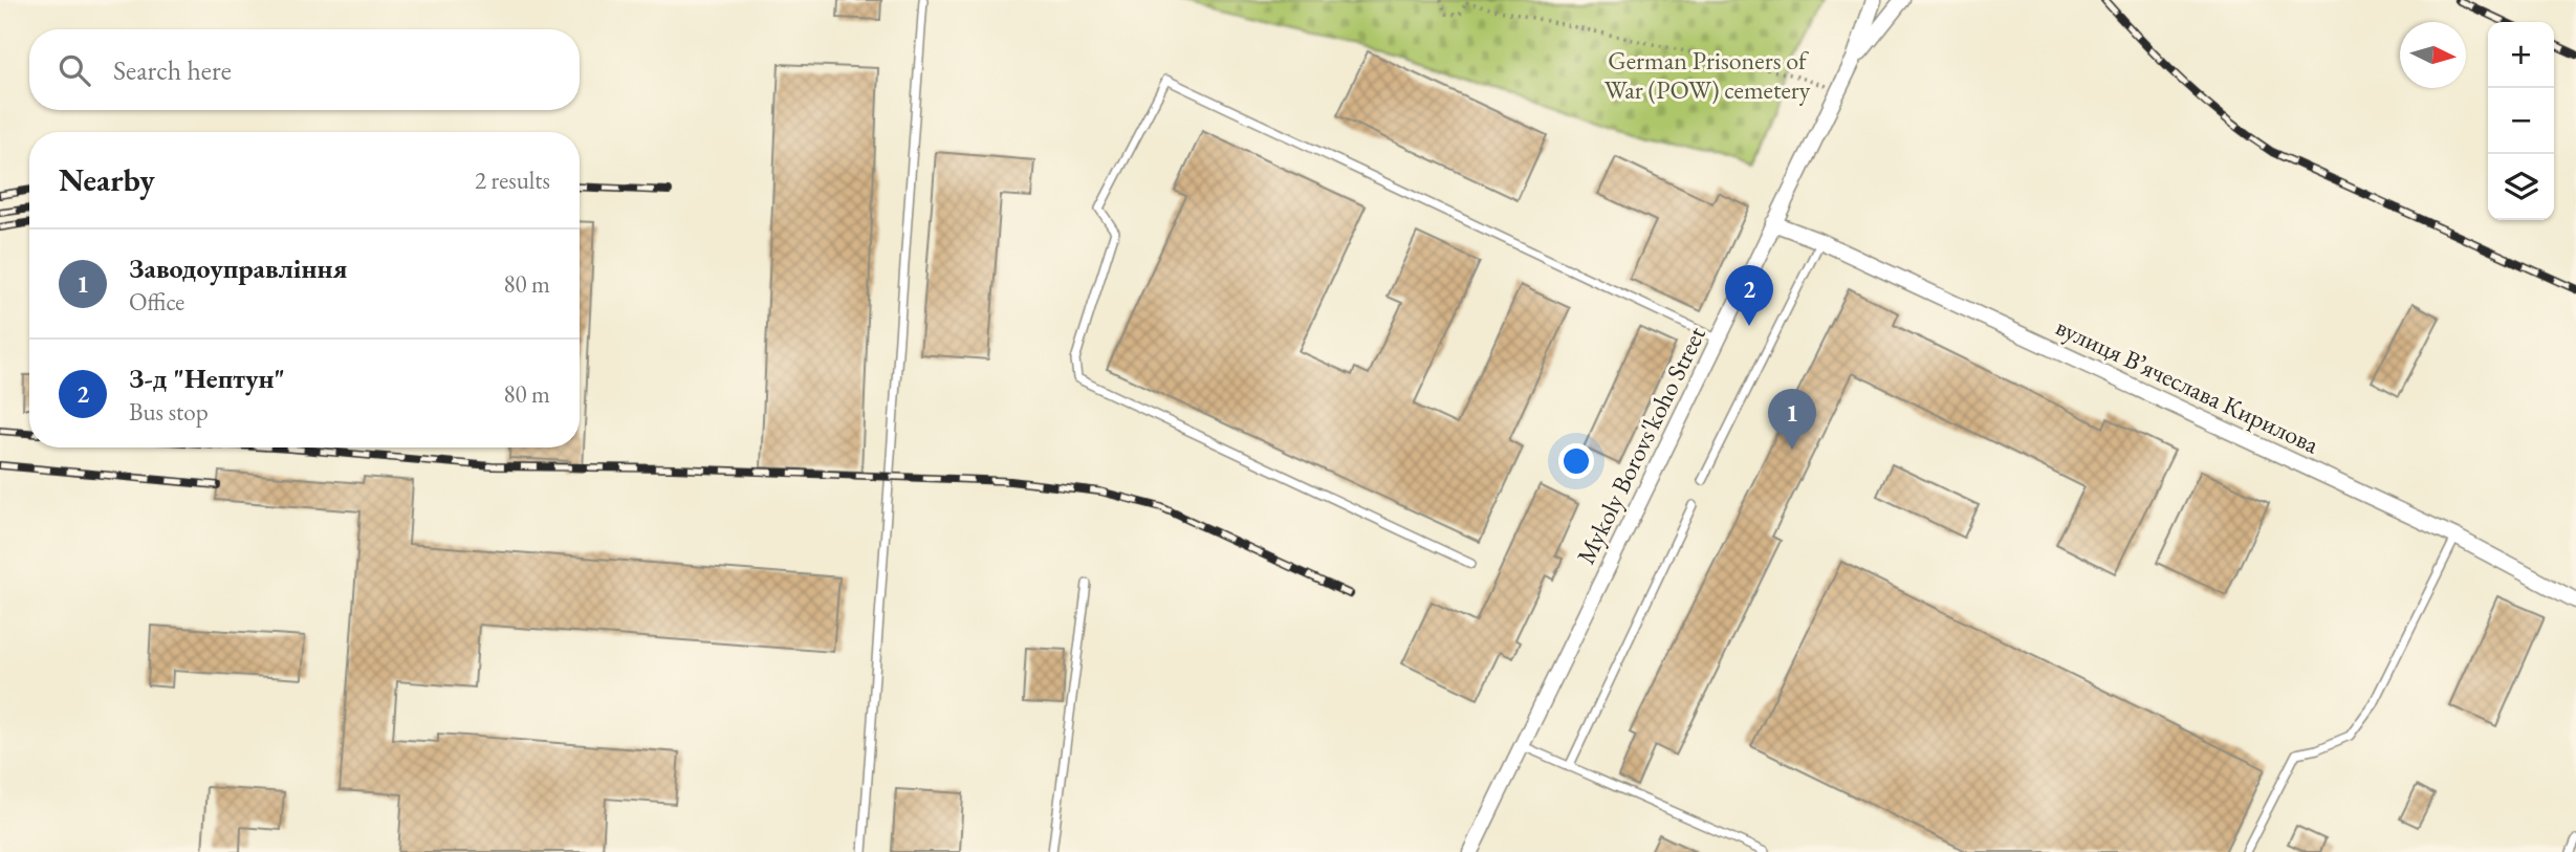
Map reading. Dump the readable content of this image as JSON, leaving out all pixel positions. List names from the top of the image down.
{
  "streets": {
    "street": ["вулиця Вʼячеслава Кирилова", "Mykoly Borovs'koho Street"]
  },
  "crossings": [
    ["вулиця Вʼячеслава Кирилова", "Mykoly Borovs'koho Street"]
  ],
  "parks": ["German Prisoners of War (POW) cemetery"],
  "north": "right",
  "page": {
    "map_buttons": ["+", "−"],
    "search": "Search here",
    "heading": ["Nearby", "2 results"],
    "list": [
      {
        "mark": "1",
        "name": "Заводоуправління",
        "note": "Office",
        "value": "80 m"
      },
      {
        "mark": "2",
        "name": "З-д \"Нептун\"",
        "note": "Bus stop",
        "value": "80 m"
      }
    ],
    "pins": ["2", "1"]
  }
}
